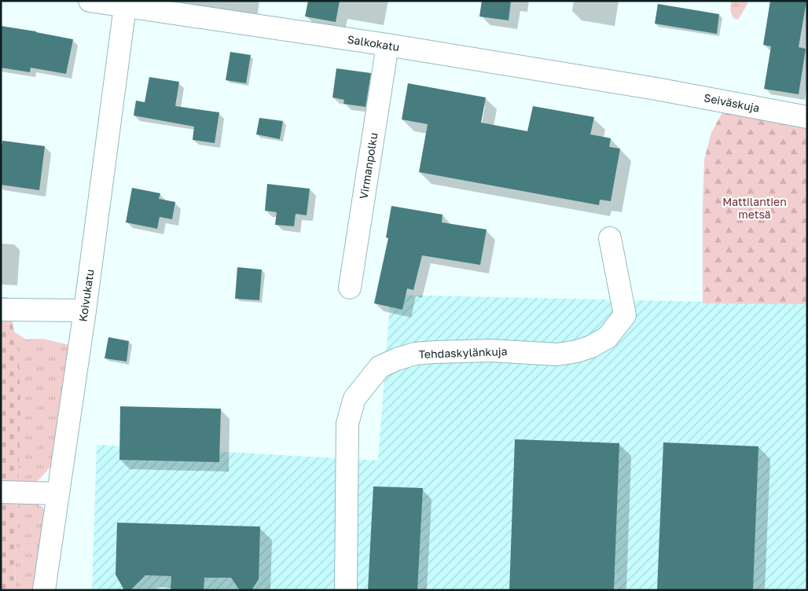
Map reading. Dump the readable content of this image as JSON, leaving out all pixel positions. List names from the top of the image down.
{
  "streets": {
    "street": [
      "Salkokatu",
      "Seiväskuja",
      "Virmanpolku",
      "Koivukatu",
      "Tehdaskylänkuja"
    ]
  },
  "crossings": [
    ["Salkokatu", "Seiväskuja"],
    ["Salkokatu", "Virmanpolku"],
    ["Salkokatu", "Koivukatu"]
  ],
  "parks": ["Mattilantien metsä"]
}
